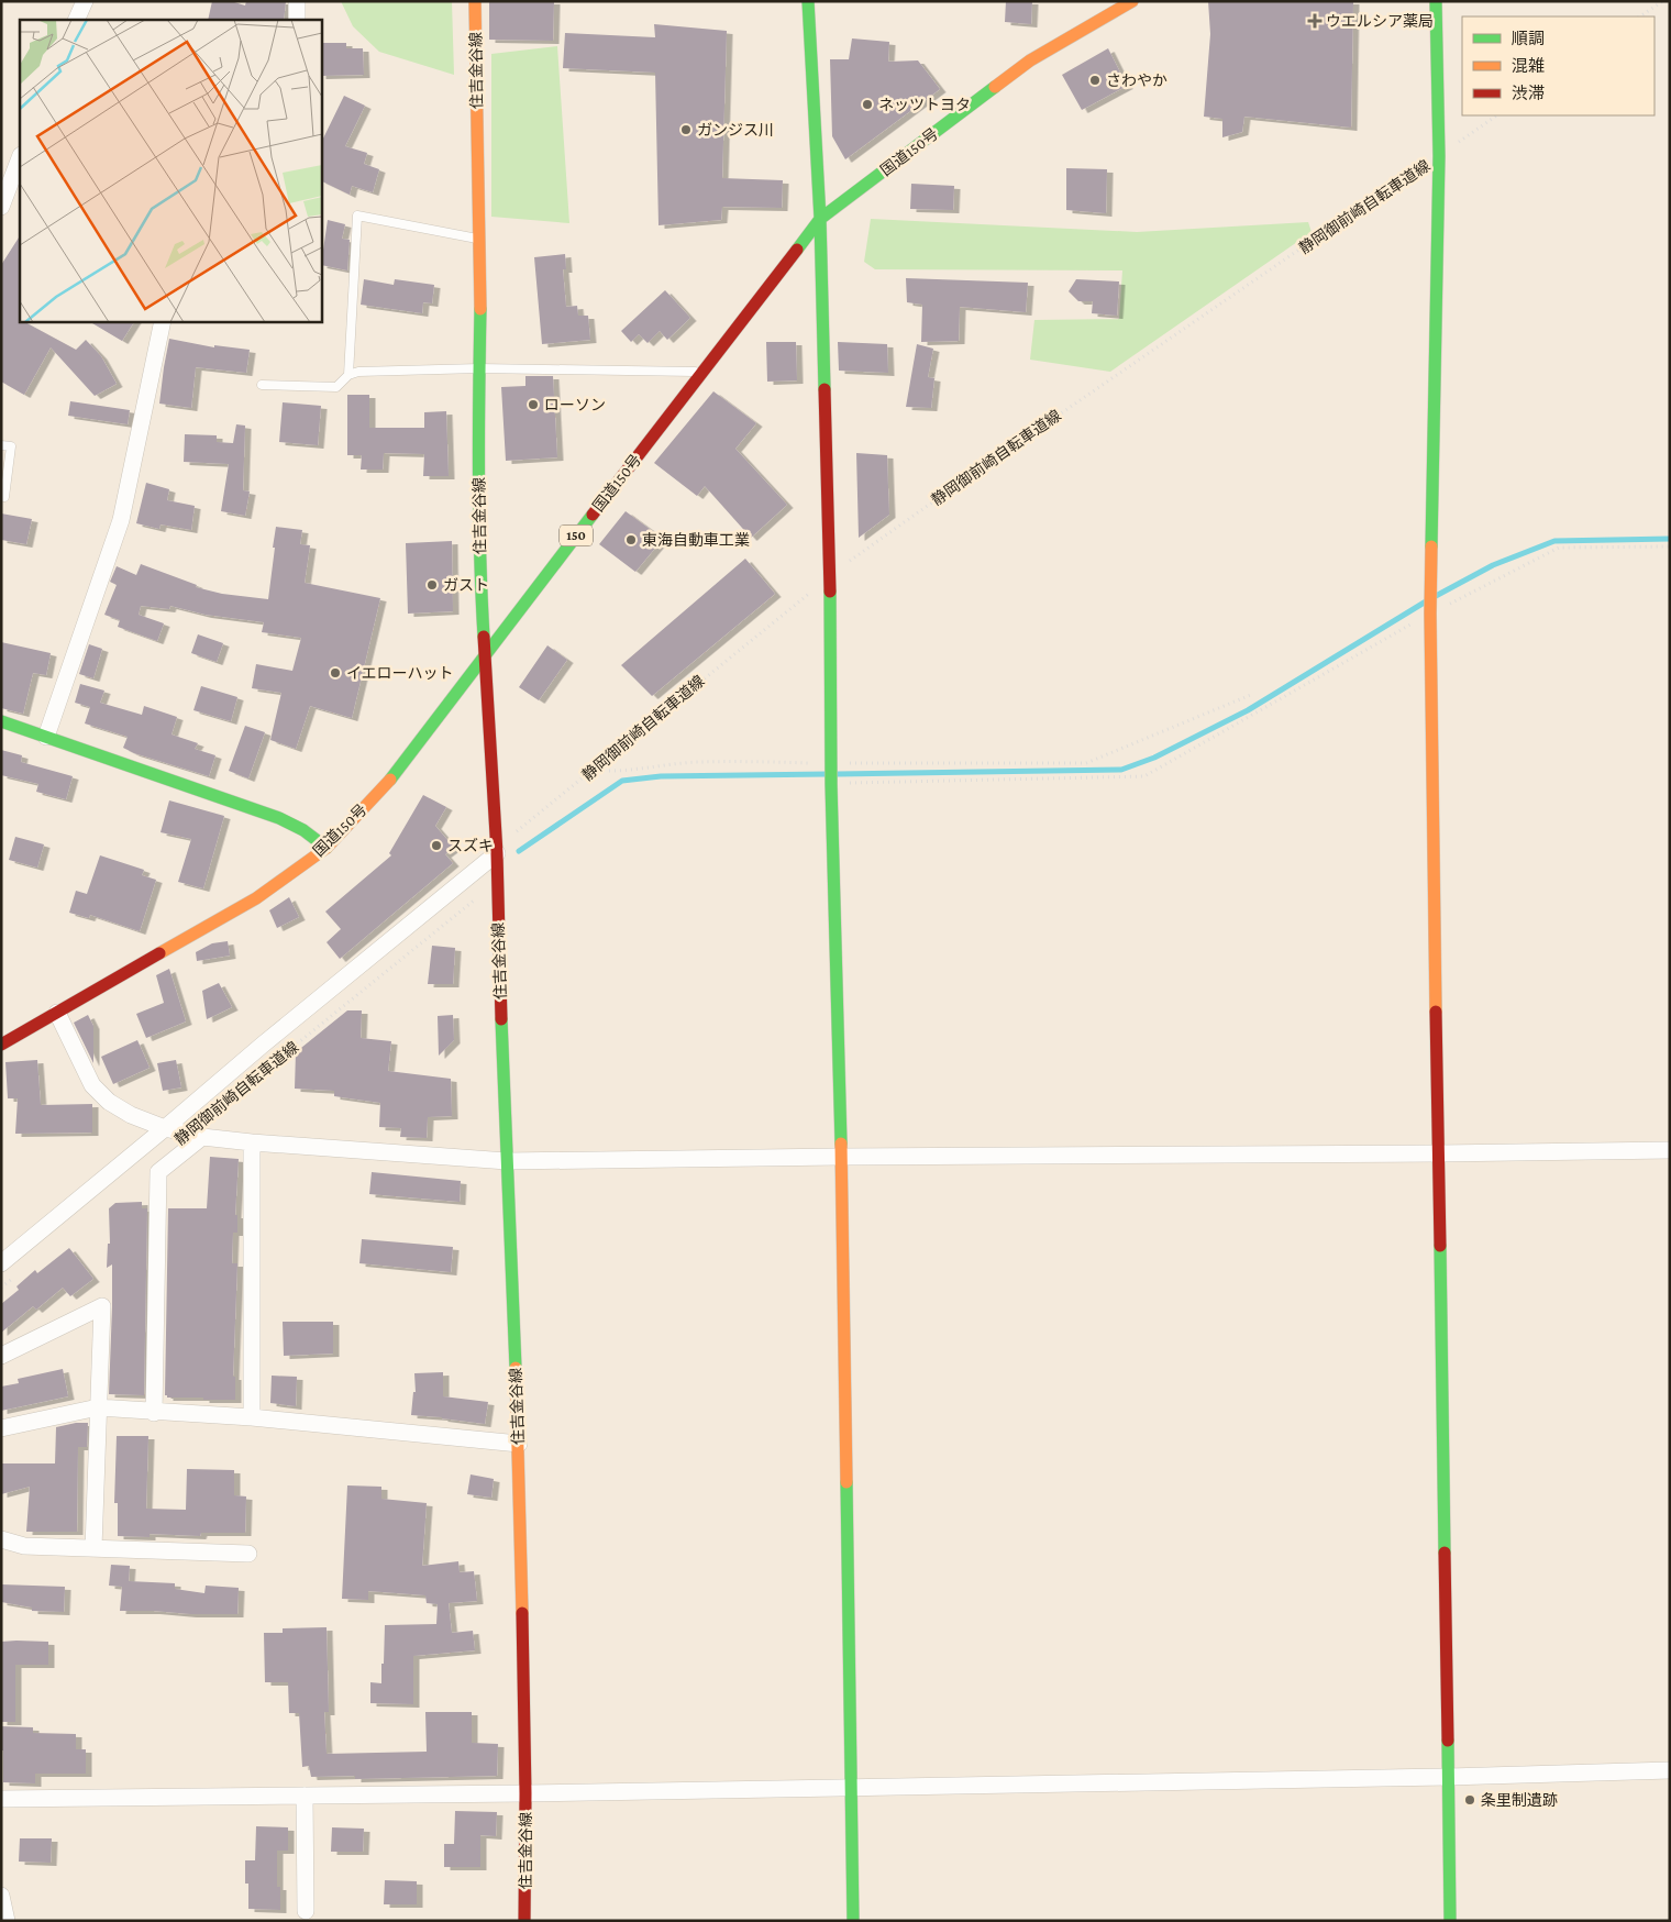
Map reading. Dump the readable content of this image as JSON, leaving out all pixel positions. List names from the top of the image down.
{
  "streets": {
    "main road": ["住吉金谷線", "国道150号", "150"],
    "path": ["静岡御前崎自転車道線"]
  },
  "crossings": [
    ["住吉金谷線", "国道150号"]
  ],
  "places": {
    "health": ["ウエルシア薬局"],
    "other": [
      "さわやか",
      "ネッツトヨタ",
      "ガンジス川",
      "ローソン",
      "東海自動車工業",
      "ガスト",
      "イエローハット",
      "スズキ",
      "条里制遺跡"
    ]
  },
  "legend": ["順調", "混雑", "渋滞"]
}
